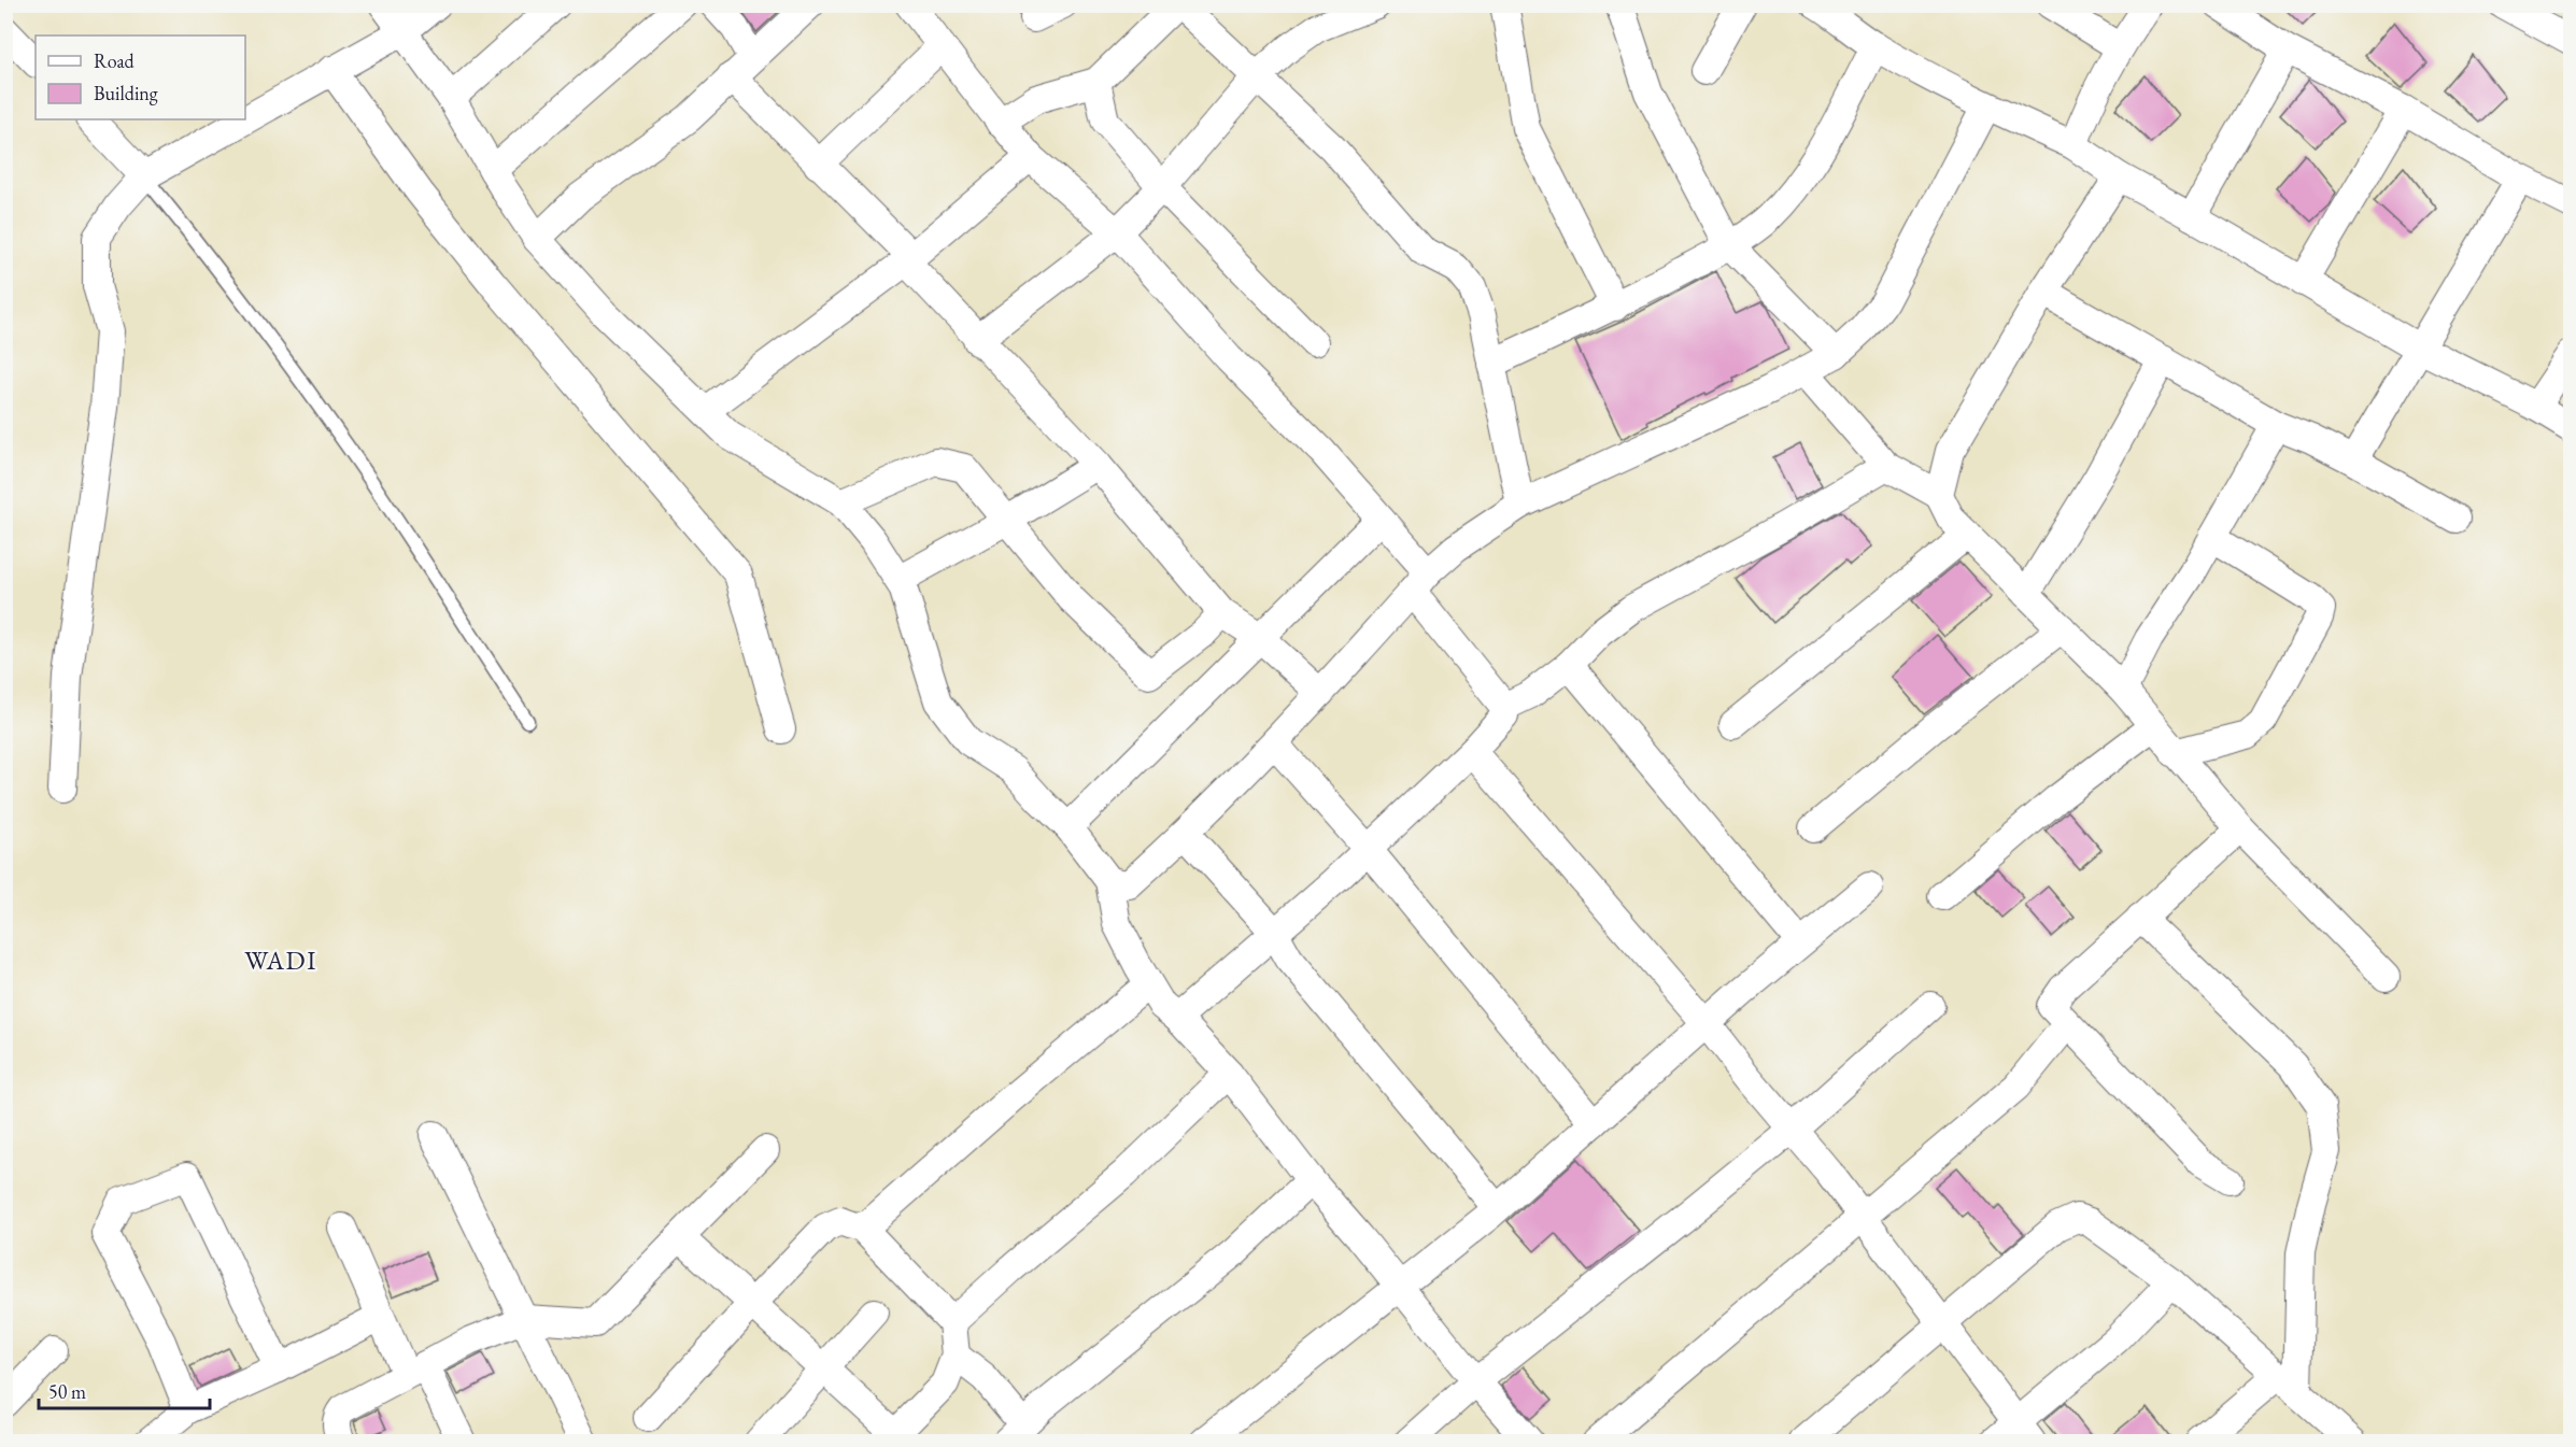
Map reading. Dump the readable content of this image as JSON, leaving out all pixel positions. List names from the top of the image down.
{
  "districts": ["WADI"],
  "legend": ["Road", "Building"],
  "scale_bar": "50 m"
}
